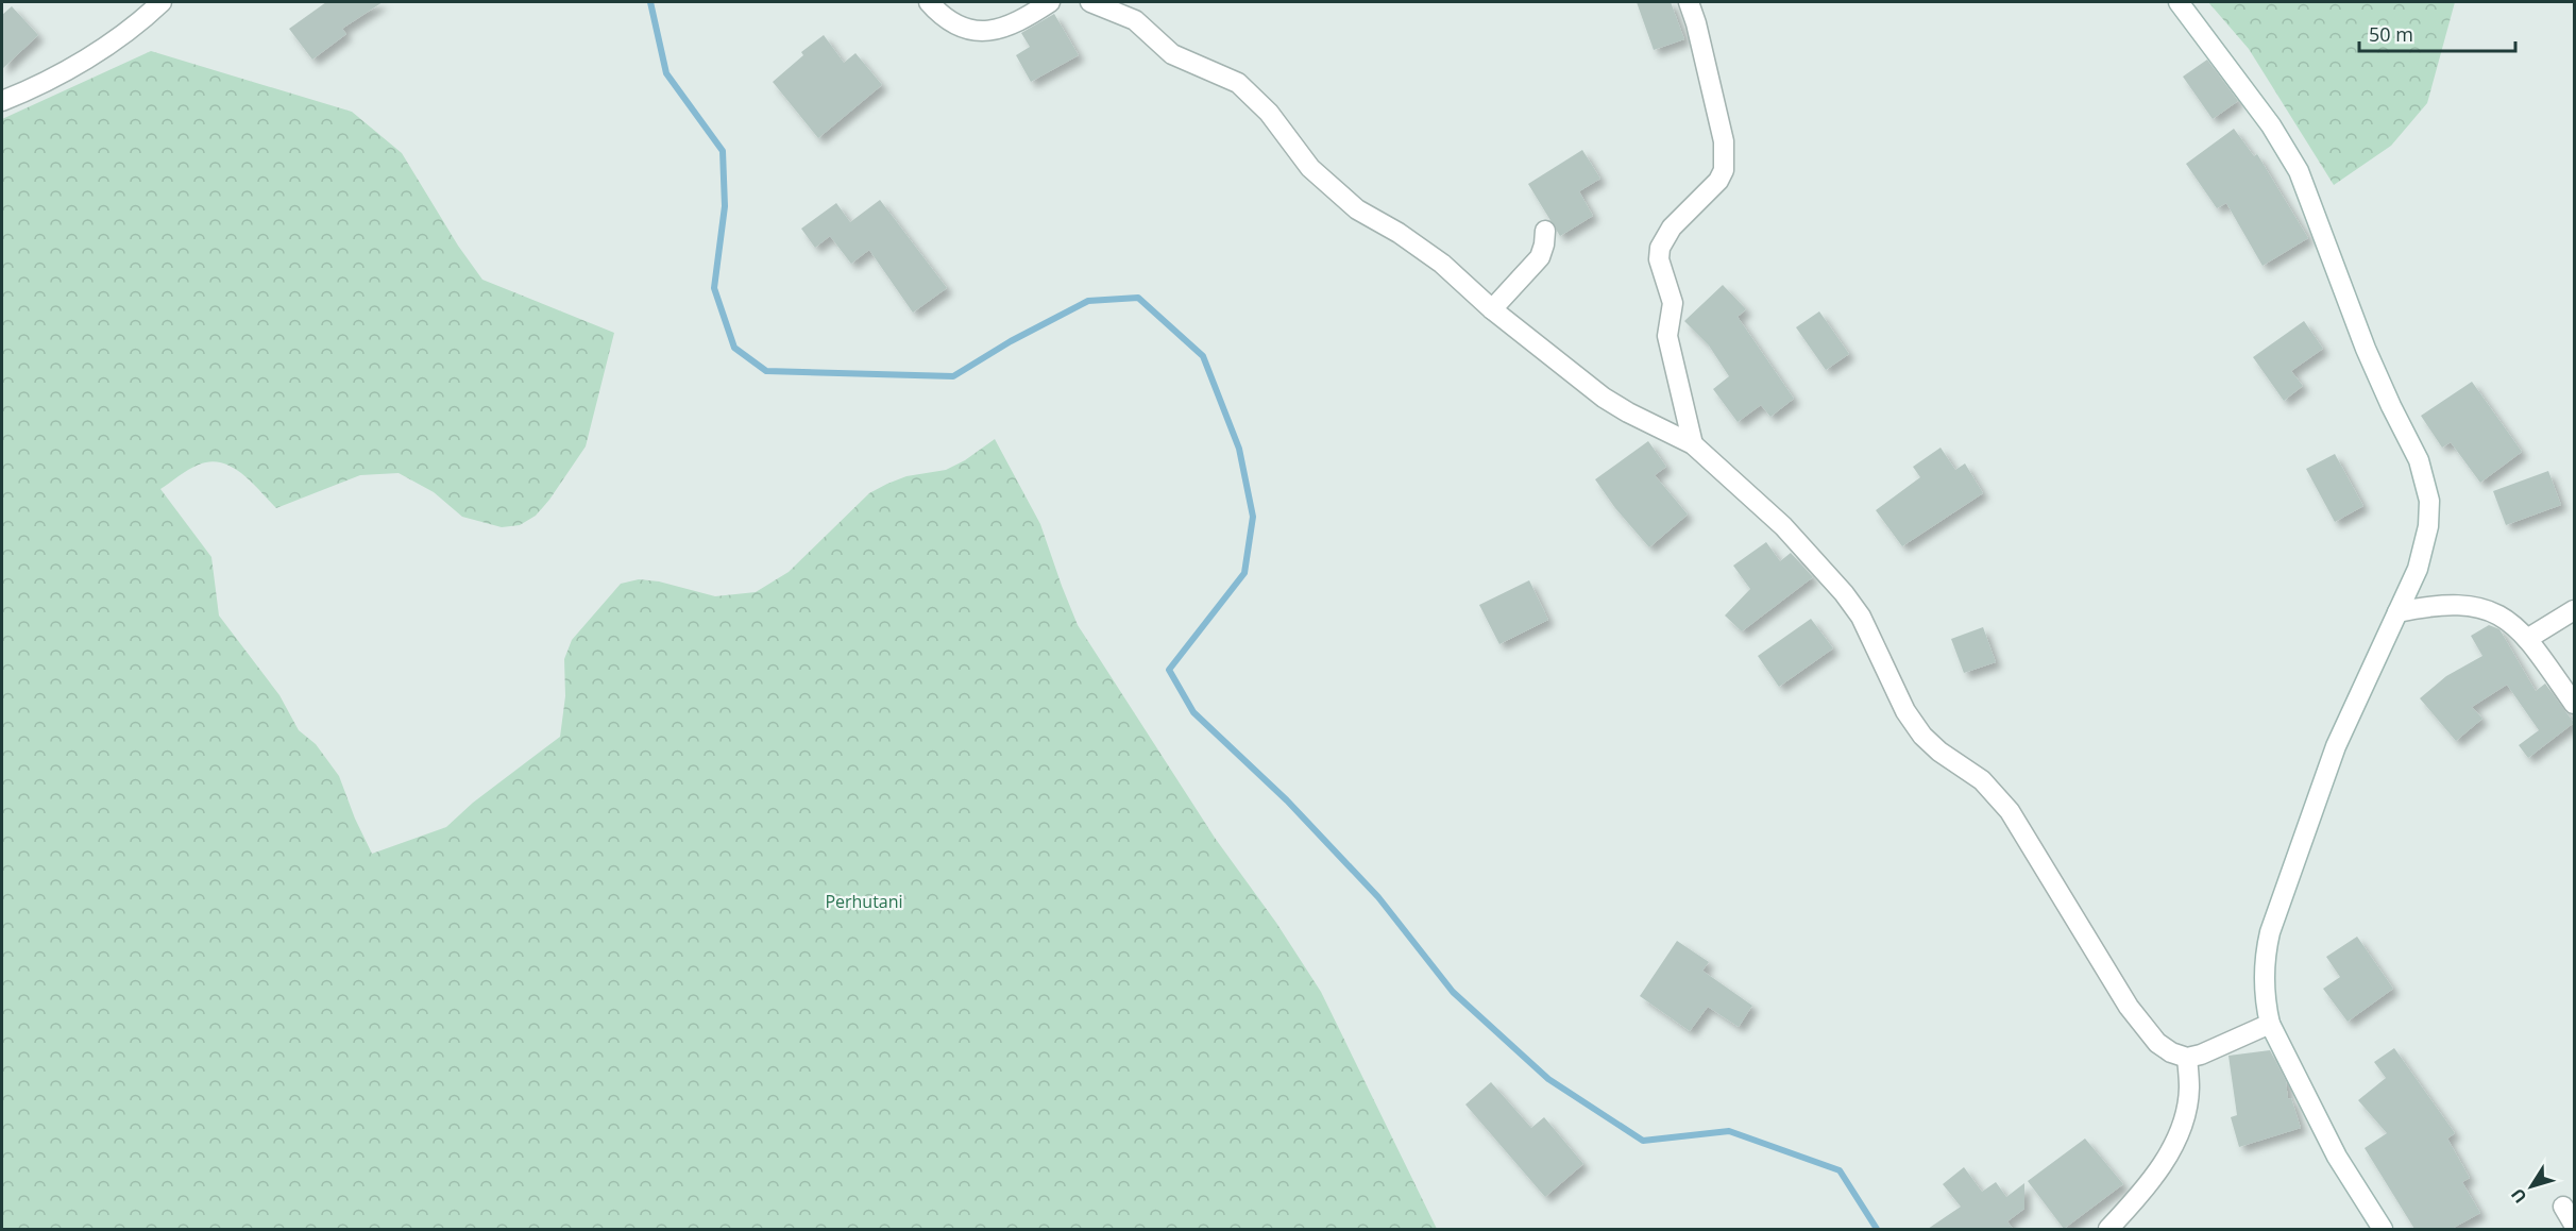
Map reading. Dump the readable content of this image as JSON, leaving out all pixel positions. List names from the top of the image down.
{
  "parks": ["Perhutani"],
  "scale_bar": "50 m",
  "north": "bottom left"
}
